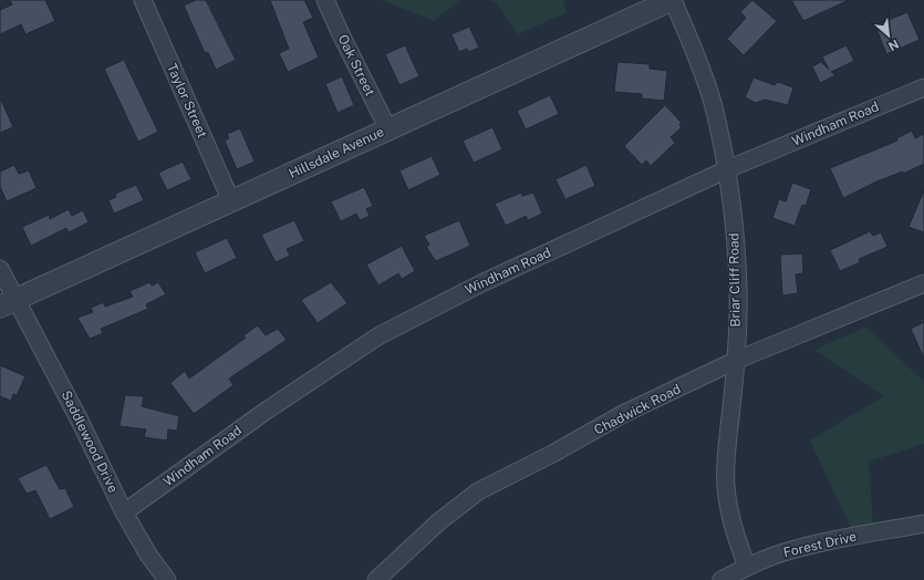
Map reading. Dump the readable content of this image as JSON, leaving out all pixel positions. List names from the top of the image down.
{
  "streets": {
    "street": [
      "Oak Street",
      "Taylor Street",
      "Windham Road",
      "Hillsdale Avenue",
      "Briar Cliff Road",
      "Chadwick Road",
      "Saddlewood Drive",
      "Forest Drive"
    ]
  },
  "crossings": [
    ["Oak Street", "Hillsdale Avenue"],
    ["Taylor Street", "Hillsdale Avenue"],
    ["Windham Road", "Briar Cliff Road"],
    ["Windham Road", "Saddlewood Drive"],
    ["Hillsdale Avenue", "Briar Cliff Road"],
    ["Hillsdale Avenue", "Saddlewood Drive"],
    ["Briar Cliff Road", "Chadwick Road"],
    ["Briar Cliff Road", "Forest Drive"]
  ],
  "north": "bottom right"
}
